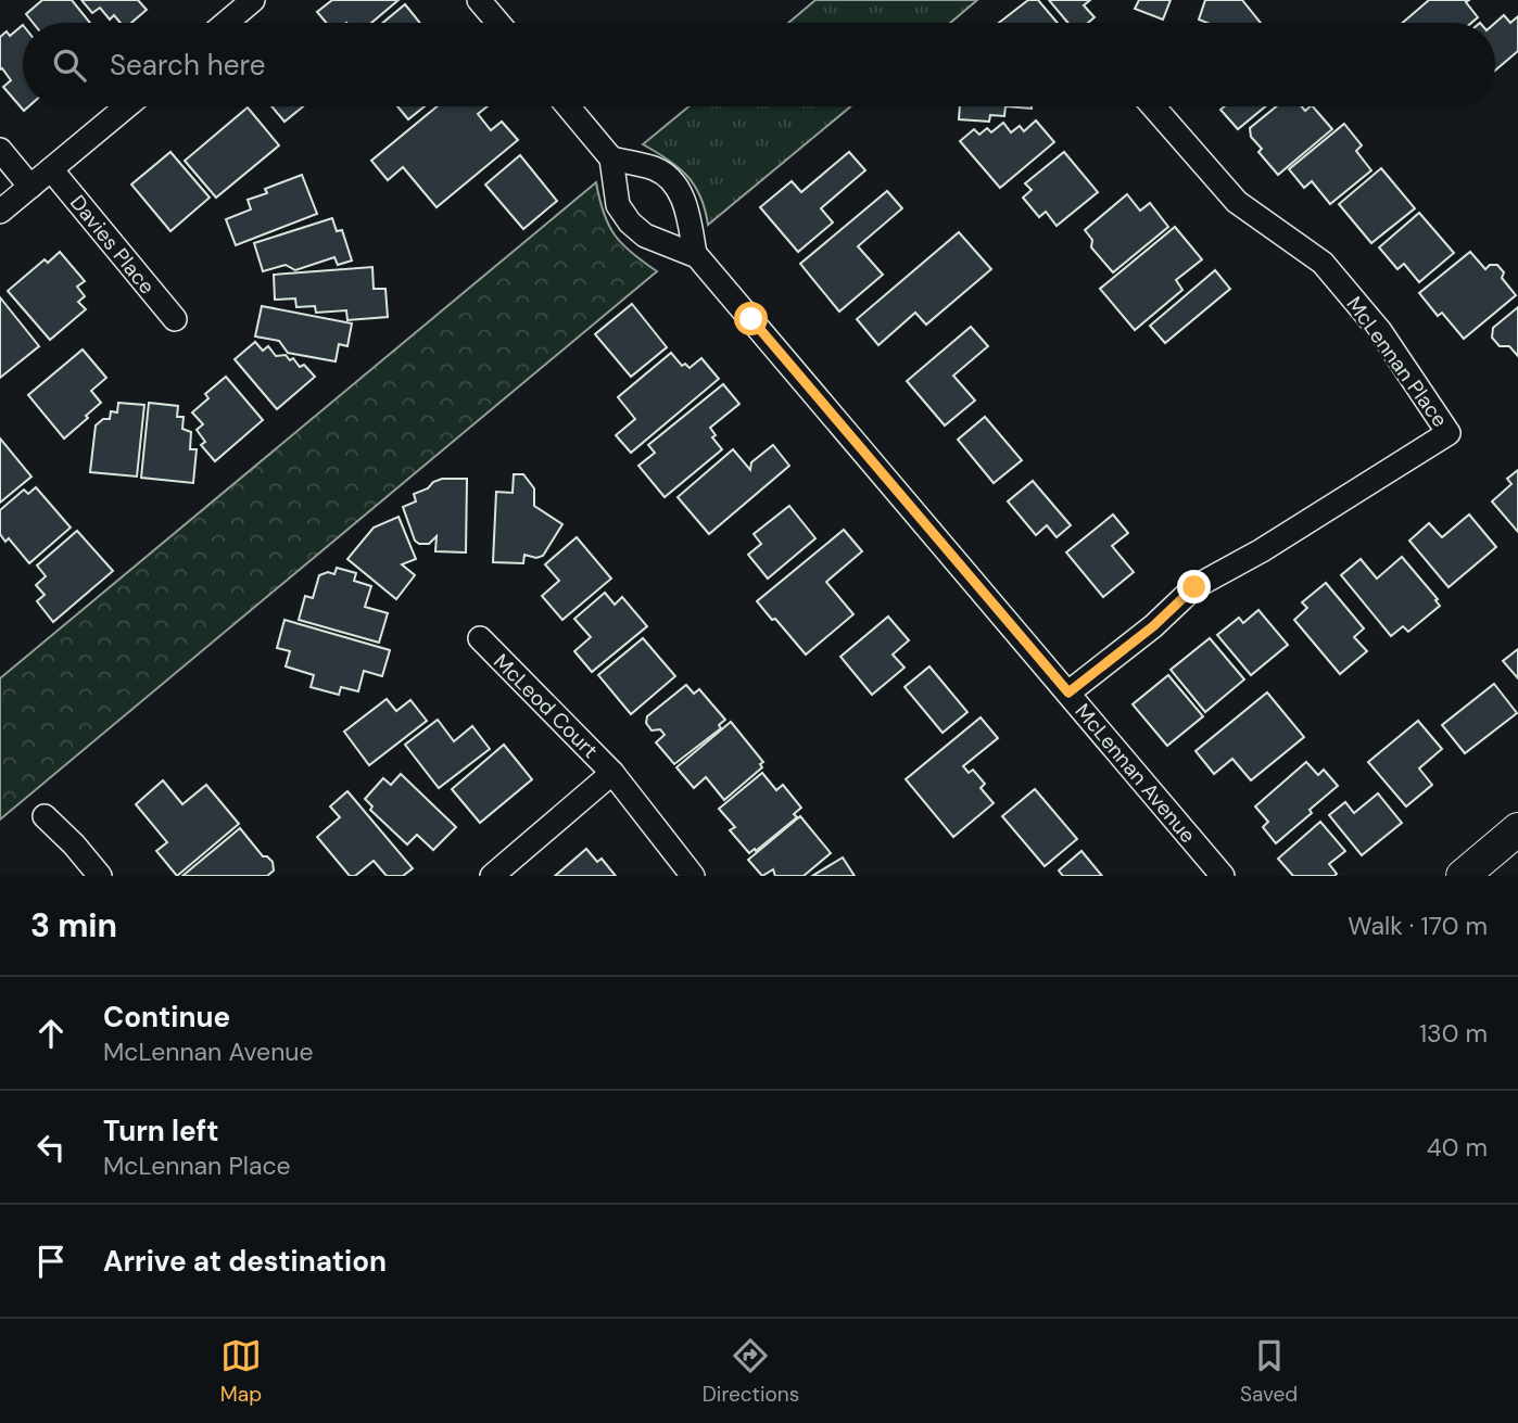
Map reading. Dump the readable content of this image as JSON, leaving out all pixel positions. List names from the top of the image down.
{
  "streets": {
    "street": [
      "Davies Place",
      "McLennan Place",
      "McLeod Court",
      "McLennan Avenue"
    ]
  },
  "crossings": [
    ["McLennan Place", "McLennan Avenue"]
  ],
  "page": {
    "search": "Search here",
    "heading": ["3 min", "Walk · 170 m"],
    "list": [
      ["Continue", "McLennan Avenue", "130 m"],
      ["Turn left", "McLennan Place", "40 m"],
      "Arrive at destination"
    ],
    "nav": ["Map", "Directions", "Saved"]
  }
}
